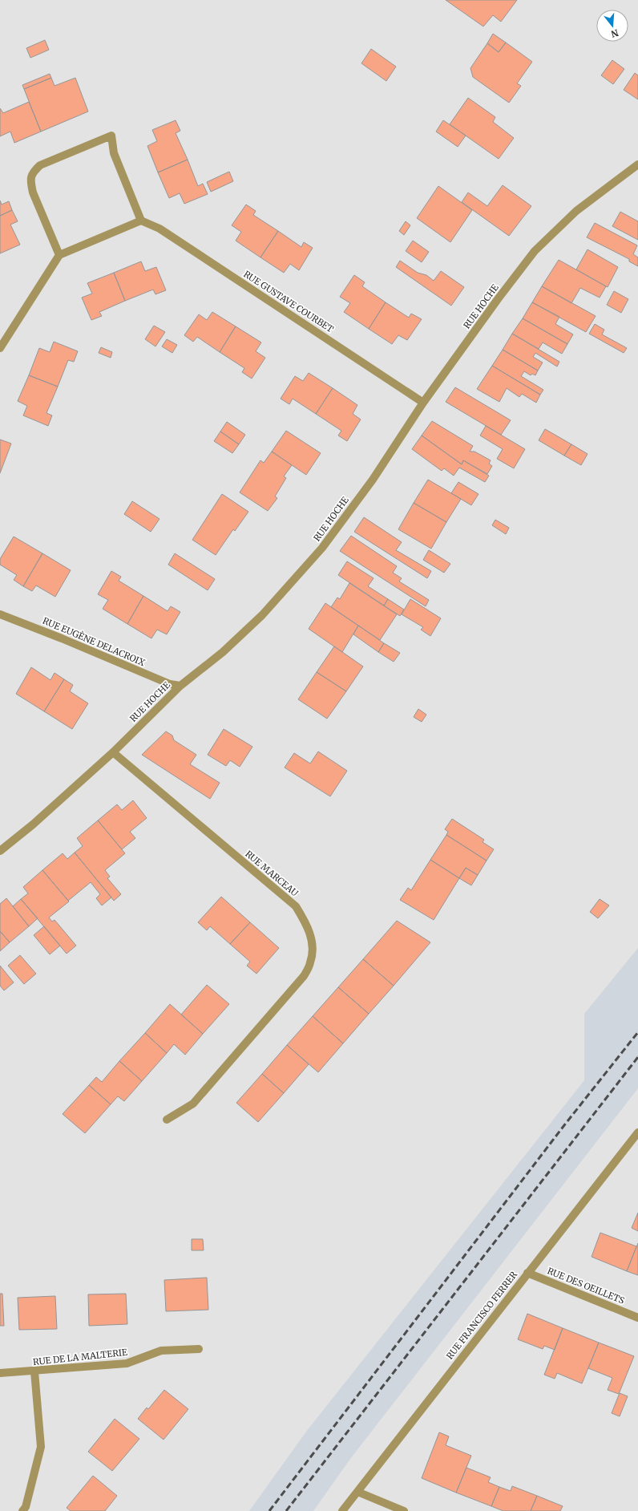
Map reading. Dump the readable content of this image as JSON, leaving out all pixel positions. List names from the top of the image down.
{
  "streets": {
    "street": [
      "RUE GUSTAVE COURBET",
      "RUE HOCHE",
      "RUE EUGÈNE DELACROIX",
      "RUE MARCEAU",
      "RUE DES OEILLETS",
      "RUE FRANCISCO FERRER",
      "RUE DE LA MALTERIE"
    ]
  },
  "crossings": [
    ["RUE GUSTAVE COURBET", "RUE HOCHE"],
    ["RUE HOCHE", "RUE EUGÈNE DELACROIX"],
    ["RUE HOCHE", "RUE MARCEAU"],
    ["RUE DES OEILLETS", "RUE FRANCISCO FERRER"]
  ],
  "north": "bottom"
}
